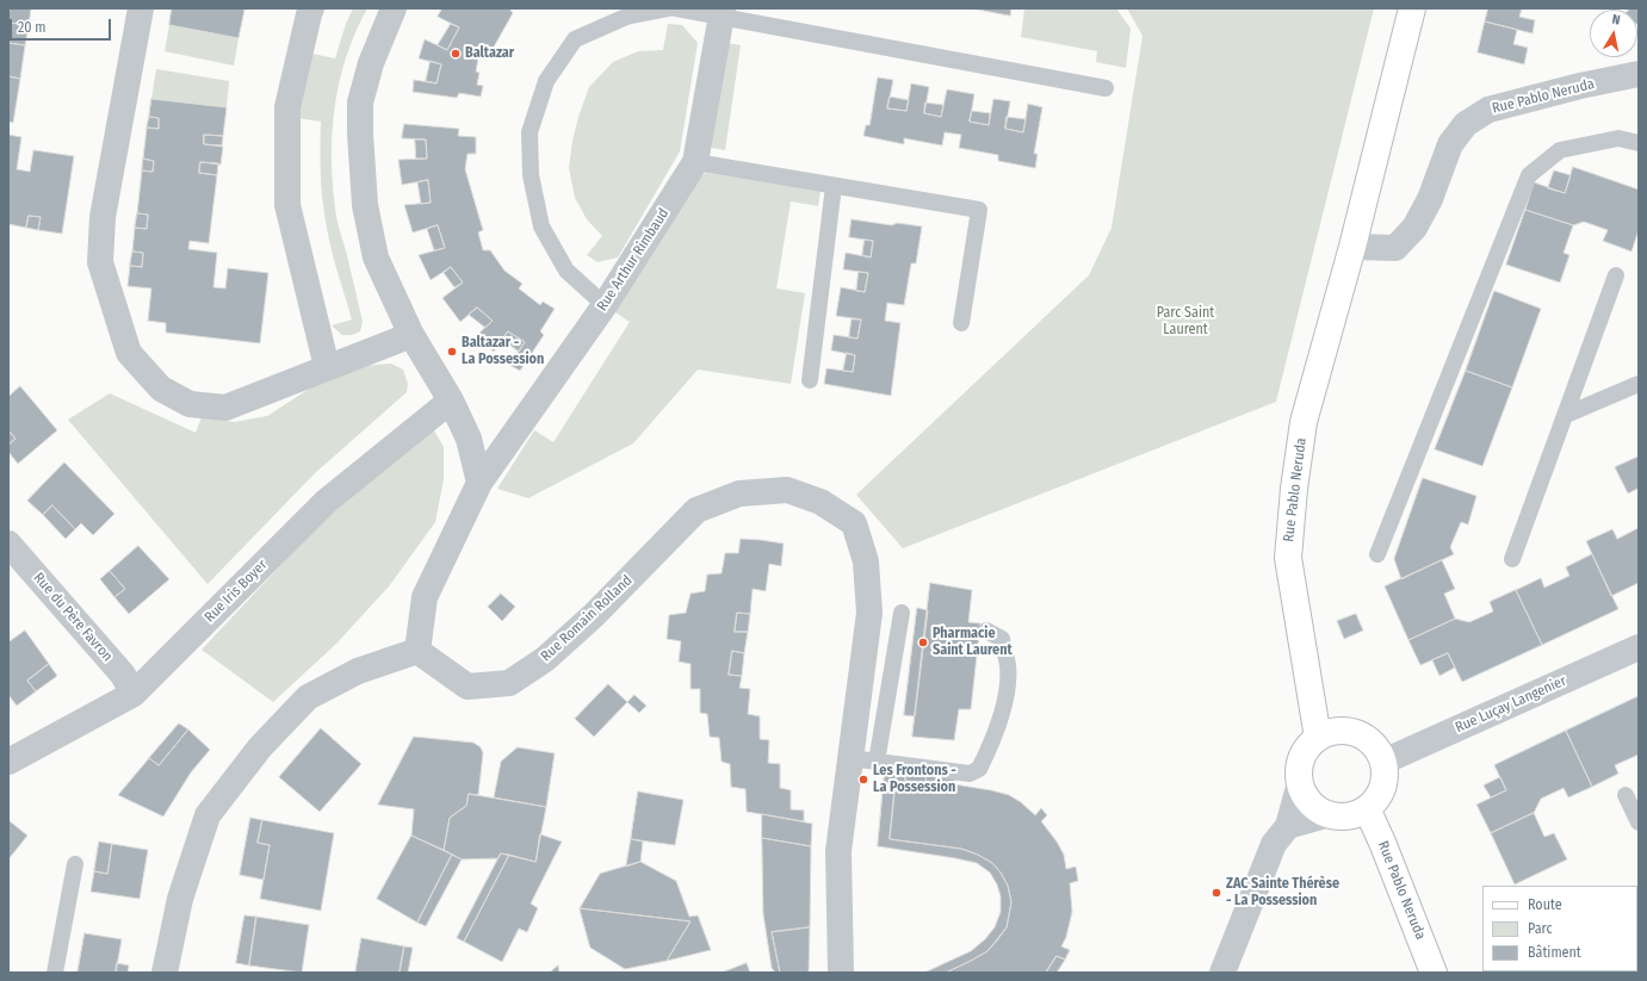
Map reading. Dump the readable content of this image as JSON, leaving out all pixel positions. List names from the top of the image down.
{
  "streets": {
    "main road": ["Rue Pablo Neruda"],
    "street": [
      "Rue Arthur Rimbaud",
      "Rue Iris Boyer",
      "Rue du Père Favron",
      "Rue Romain Rolland",
      "Rue Luçay Langenier"
    ]
  },
  "crossings": [
    ["Rue Pablo Neruda", "Rue Luçay Langenier"],
    ["Rue Iris Boyer", "Rue du Père Favron"]
  ],
  "parks": ["Parc Saint Laurent"],
  "places": [
    "Baltazar",
    "Baltazar - La Possession",
    "Pharmacie Saint Laurent",
    "Les Frontons - La Possession",
    "ZAC Sainte Thérèse - La Possession"
  ],
  "legend": ["Route", "Parc", "Bâtiment"],
  "scale_bar": "20 m",
  "north": "top"
}
